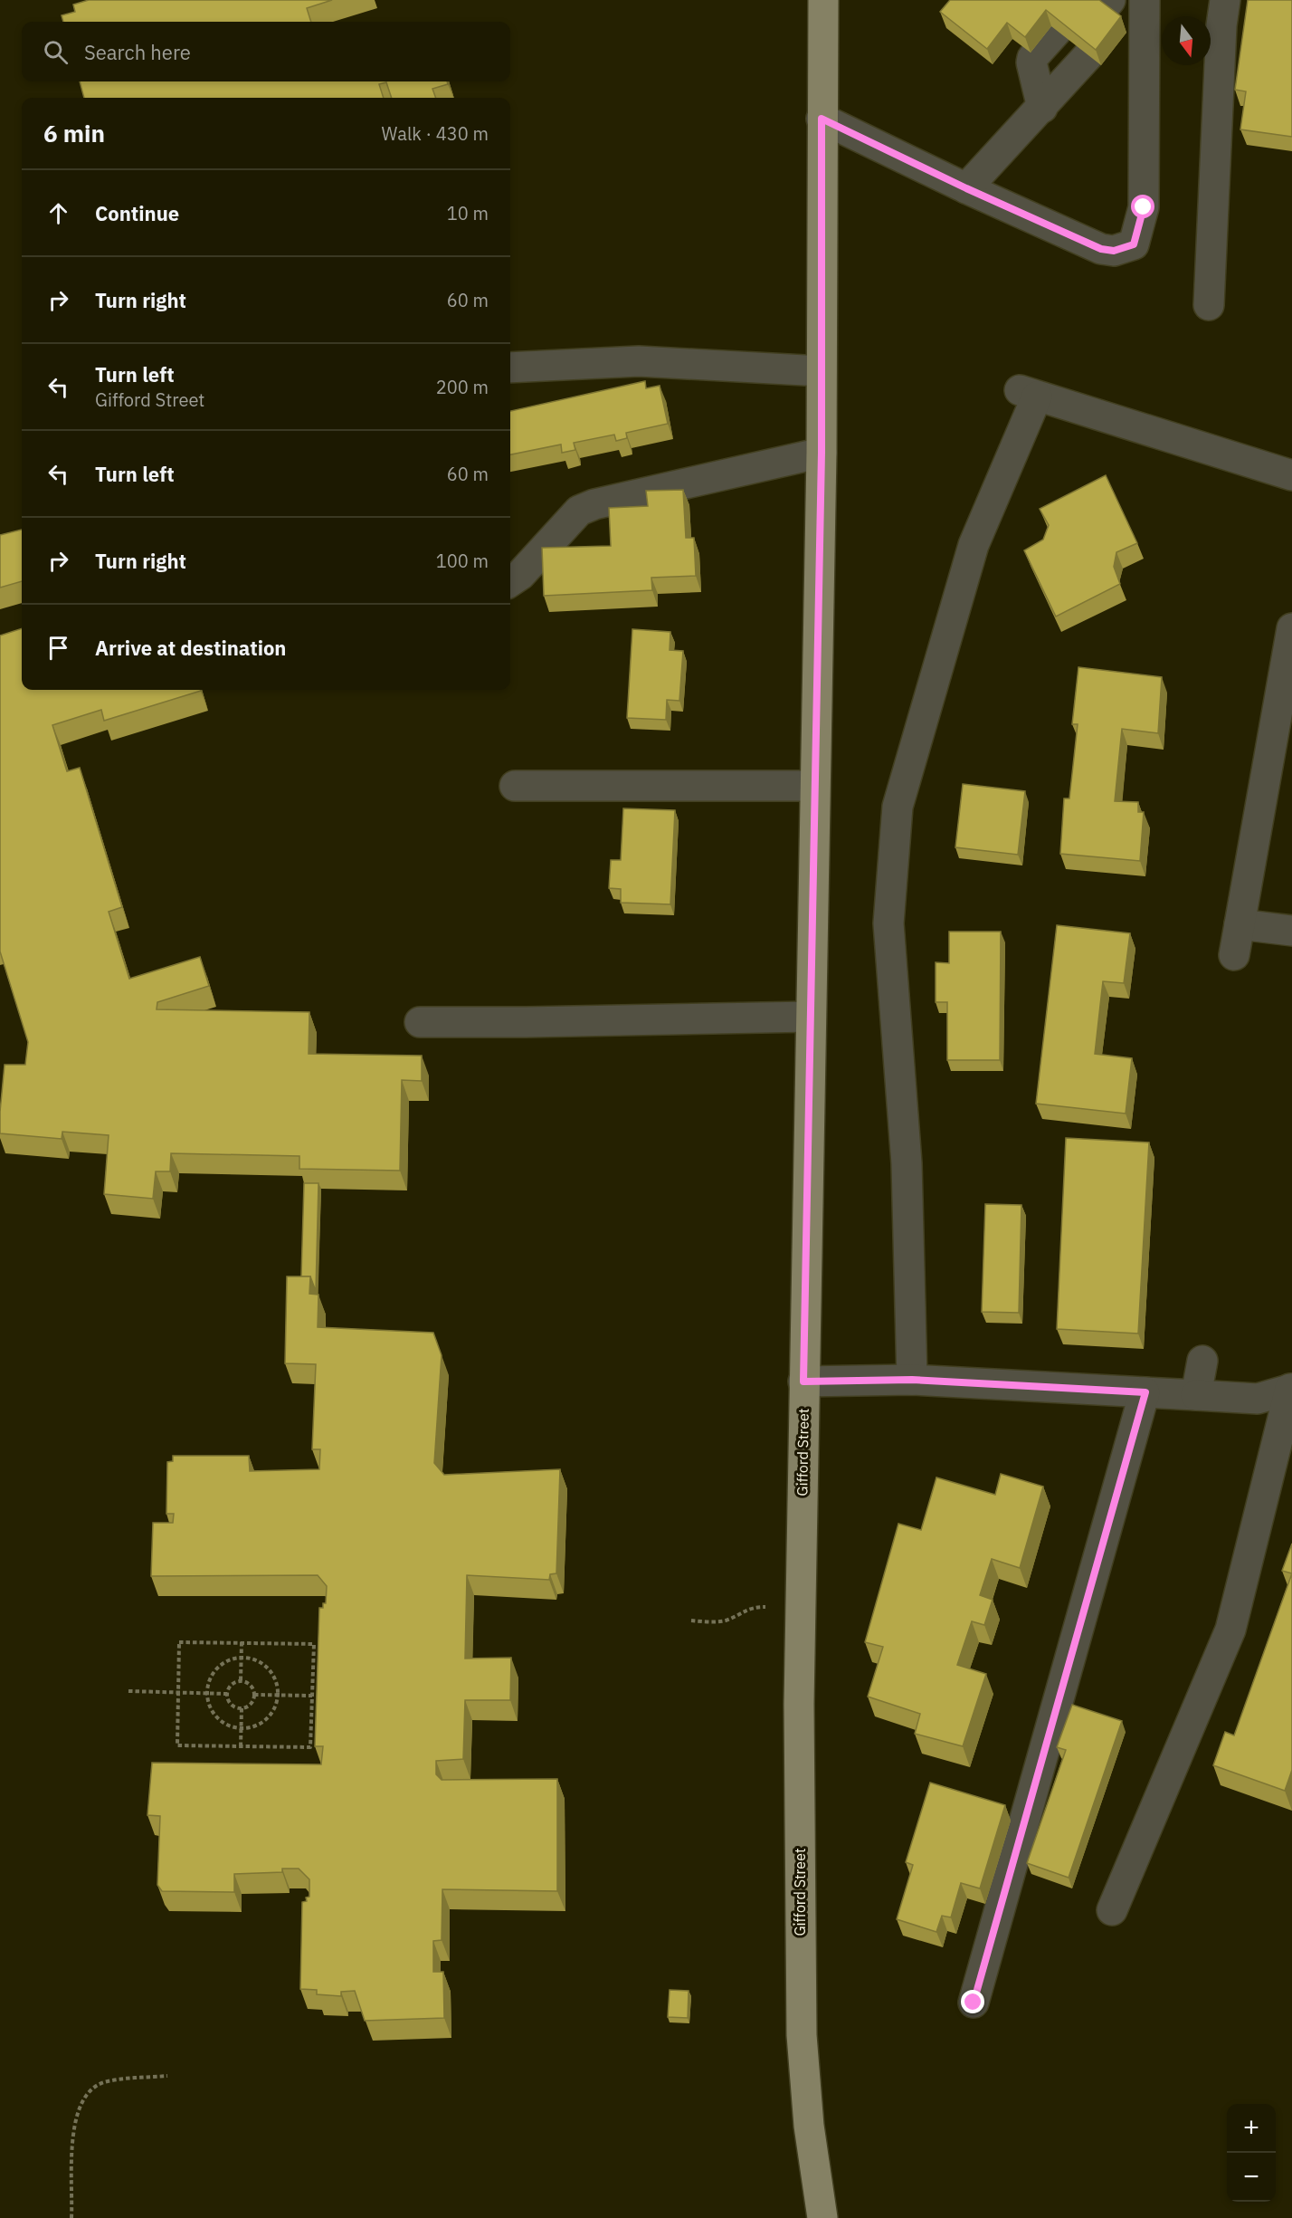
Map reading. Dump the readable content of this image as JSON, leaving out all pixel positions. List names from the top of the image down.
{
  "streets": {
    "main road": ["Gifford Street"]
  },
  "north": "bottom",
  "page": {
    "search": "Search here",
    "heading": ["6 min", "Walk · 430 m"],
    "list": [
      ["Continue", "10 m"],
      ["Turn right", "60 m"],
      ["Turn left", "Gifford Street", "200 m"],
      ["Turn left", "60 m"],
      ["Turn right", "100 m"],
      "Arrive at destination"
    ],
    "map_buttons": ["+", "−"]
  }
}
